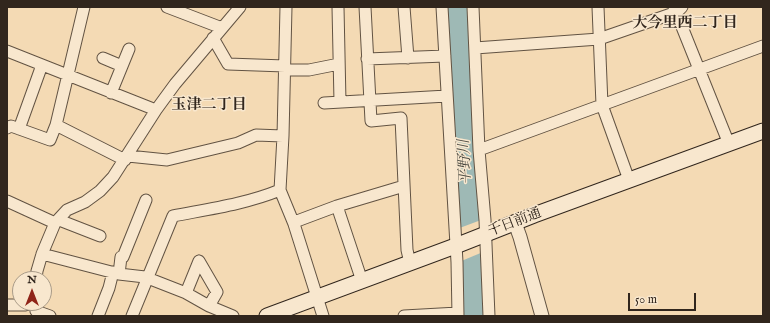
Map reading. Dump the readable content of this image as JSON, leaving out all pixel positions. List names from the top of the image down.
{
  "streets": {
    "main road": ["千日前通"]
  },
  "districts": ["大今里西二丁目", "玉津二丁目"],
  "water": ["平野川"],
  "scale_bar": "50 m",
  "north": "top"
}
